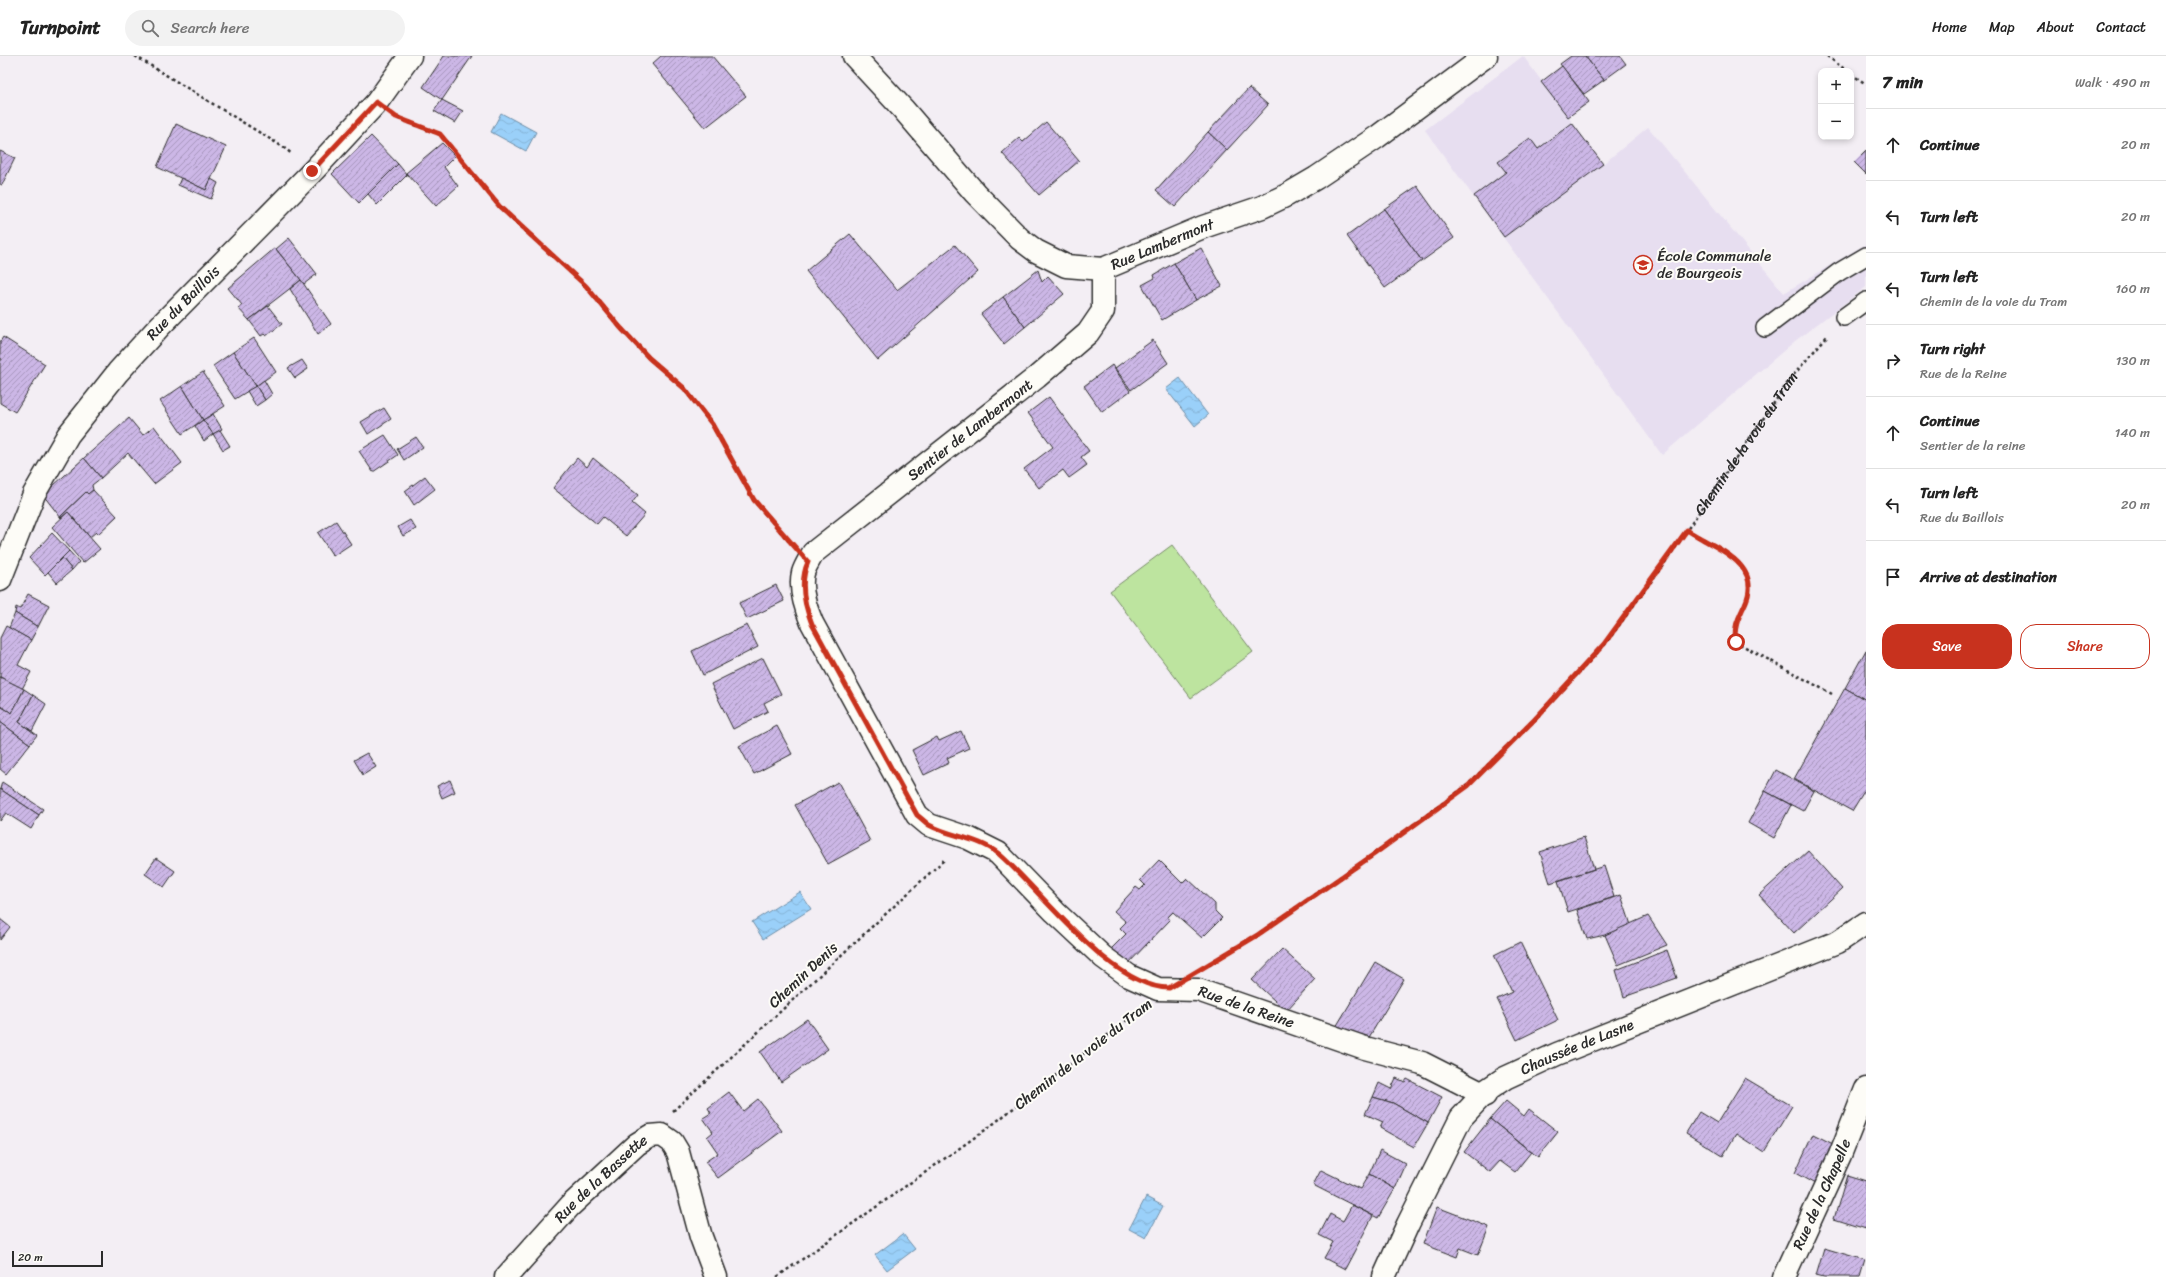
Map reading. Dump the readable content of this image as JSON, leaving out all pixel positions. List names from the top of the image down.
{
  "streets": {
    "street": [
      "Rue Lambermont",
      "Rue du Baillois",
      "Sentier de Lambermont",
      "Rue de la Reine",
      "Chaussée de Lasne",
      "Rue de la Bassette",
      "Rue de la Chapelle"
    ],
    "path": ["Chemin de la voie du Tram", "Chemin Denis"]
  },
  "crossings": [
    ["Rue Lambermont", "Sentier de Lambermont"],
    ["Sentier de Lambermont", "Rue de la Reine"],
    ["Chemin de la voie du Tram", "Rue de la Reine"],
    ["Chemin Denis", "Rue de la Reine"],
    ["Chemin Denis", "Rue de la Bassette"],
    ["Rue de la Reine", "Chaussée de Lasne"]
  ],
  "places": {
    "school or university": ["École Communale de Bourgeois"]
  },
  "scale_bar": "20 m",
  "page": {
    "header": "Turnpoint",
    "search": "Search here",
    "nav": [
      "Home",
      "Map",
      "About",
      "Contact"
    ],
    "heading": ["7 min", "Walk · 490 m"],
    "map_buttons": ["+", "−"],
    "list": [
      ["Continue", "20 m"],
      ["Turn left", "20 m"],
      ["Turn left", "Chemin de la voie du Tram", "160 m"],
      ["Turn right", "Rue de la Reine", "130 m"],
      ["Continue", "Sentier de la reine", "140 m"],
      ["Turn left", "Rue du Baillois", "20 m"],
      "Arrive at destination"
    ],
    "buttons": ["Save", "Share"],
    "scale": "20 m"
  }
}
